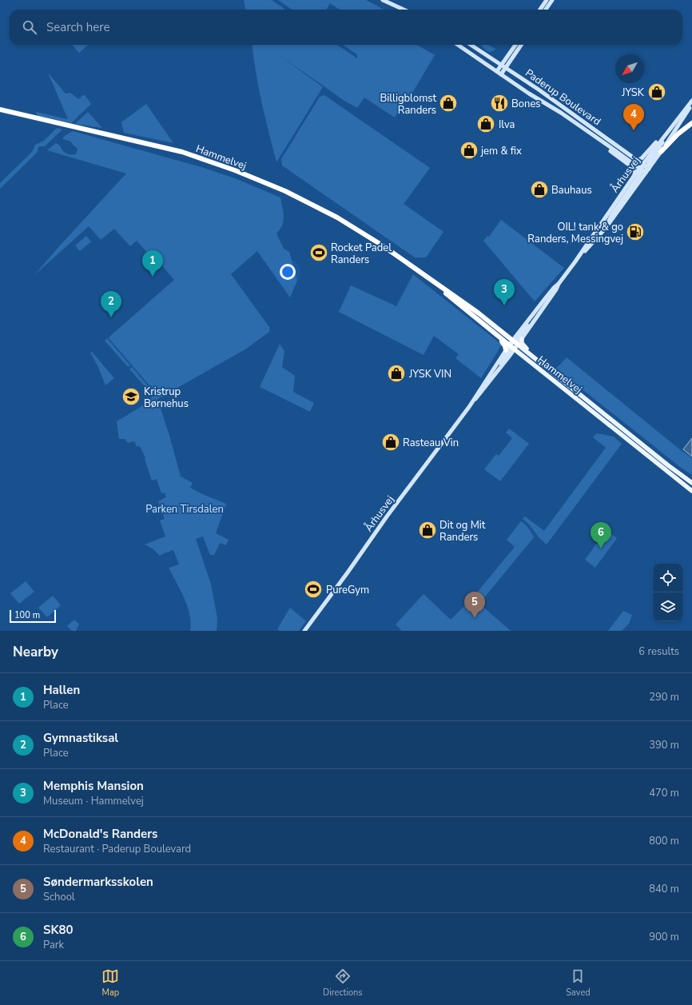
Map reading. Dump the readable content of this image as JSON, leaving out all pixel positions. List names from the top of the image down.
{
  "streets": {
    "highway": ["Hammelvej"],
    "main road": ["Paderup Boulevard", "Århusvej"]
  },
  "crossings": [
    ["Paderup Boulevard", "Århusvej"],
    ["Hammelvej", "Århusvej"]
  ],
  "parks": ["Parken Tirsdalen"],
  "places": {
    "shop": [
      "JYSK",
      "Billigblomst Randers",
      "Ilva",
      "jem & fix",
      "Bauhaus",
      "JYSK VIN",
      "Rasteau Vin",
      "Dit og Mit Randers"
    ],
    "restaurant": ["Bones"],
    "fuel station": ["OIL! tank & go Randers, Messingvej"],
    "sports": ["Rocket Padel Randers", "PureGym"],
    "school or university": ["Kristrup Børnehus"]
  },
  "scale_bar": "100 m",
  "north": "bottom left",
  "page": {
    "search": "Search here",
    "pins": [
      "4",
      "1",
      "3",
      "2",
      "6",
      "5"
    ],
    "scale": "100 m",
    "heading": ["Nearby", "6 results"],
    "list": [
      {
        "mark": "1",
        "name": "Hallen",
        "note": "Place",
        "value": "290 m"
      },
      {
        "mark": "2",
        "name": "Gymnastiksal",
        "note": "Place",
        "value": "390 m"
      },
      {
        "mark": "3",
        "name": "Memphis Mansion",
        "note": "Museum · Hammelvej",
        "value": "470 m"
      },
      {
        "mark": "4",
        "name": "McDonald's Randers",
        "note": "Restaurant · Paderup Boulevard",
        "value": "800 m"
      },
      {
        "mark": "5",
        "name": "Søndermarksskolen",
        "note": "School",
        "value": "840 m"
      },
      {
        "mark": "6",
        "name": "SK80",
        "note": "Park",
        "value": "900 m"
      }
    ],
    "nav": ["Map", "Directions", "Saved"]
  }
}
